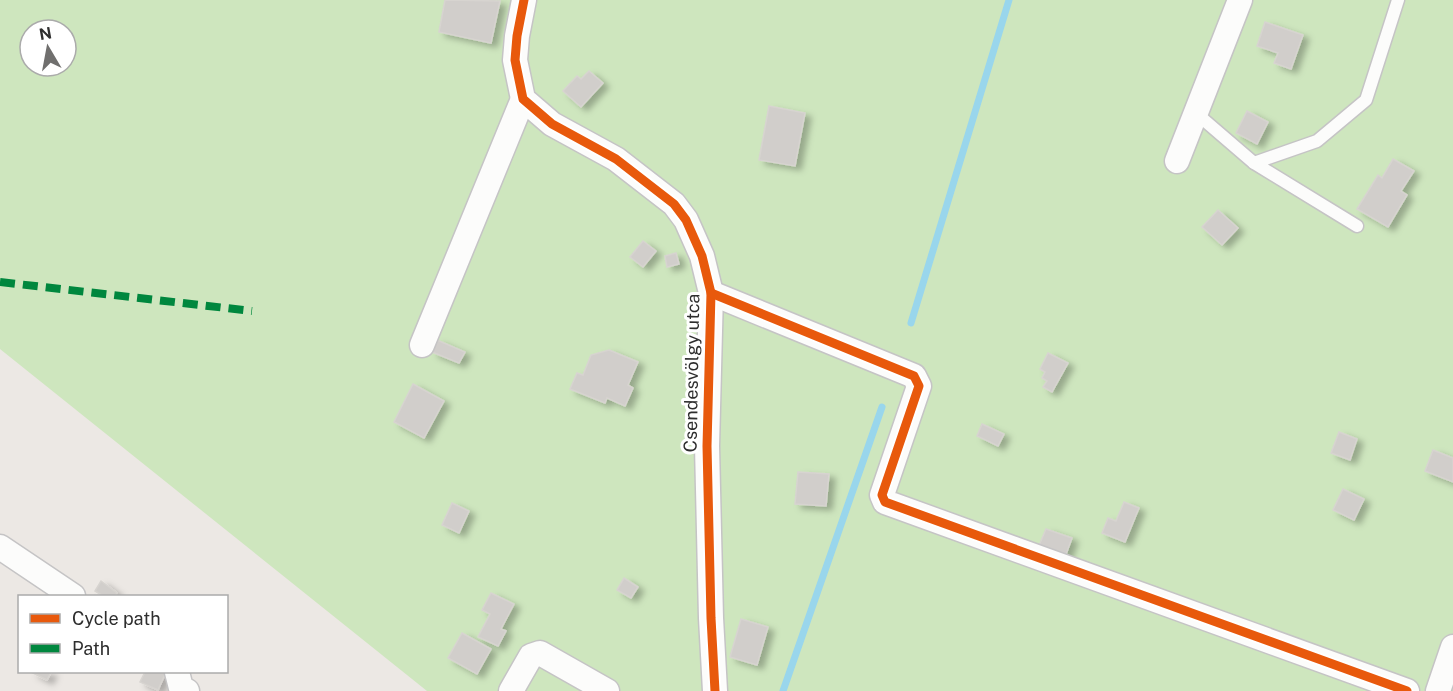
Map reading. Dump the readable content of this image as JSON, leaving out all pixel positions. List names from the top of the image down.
{
  "streets": {
    "street": ["Csendesvölgy utca"]
  },
  "legend": ["Cycle path", "Path"],
  "north": "top"
}
